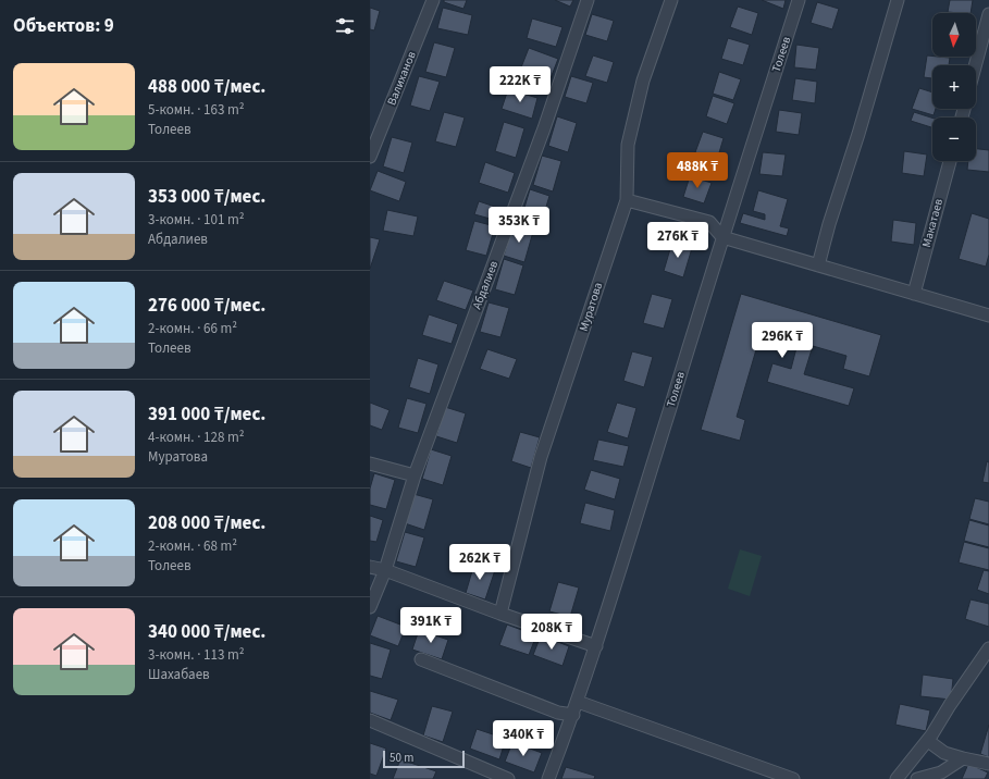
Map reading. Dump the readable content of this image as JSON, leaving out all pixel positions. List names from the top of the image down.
{
  "streets": {
    "street": [
      "Толеев",
      "Валиханов",
      "Макатаев",
      "Абдалиев",
      "Муратова"
    ]
  },
  "scale_bar": "50 m",
  "north": "bottom",
  "page": {
    "heading": "Объектов: 9",
    "map_buttons": ["+", "−"],
    "list": [
      {
        "name": "488 000 ₸/мес.",
        "note": "5-комн. · 163 m² · Толеев"
      },
      {
        "name": "353 000 ₸/мес.",
        "note": "3-комн. · 101 m² · Абдалиев"
      },
      {
        "name": "276 000 ₸/мес.",
        "note": "2-комн. · 66 m² · Толеев"
      },
      {
        "name": "391 000 ₸/мес.",
        "note": "4-комн. · 128 m² · Муратова"
      },
      {
        "name": "208 000 ₸/мес.",
        "note": "2-комн. · 68 m² · Толеев"
      },
      {
        "name": "340 000 ₸/мес.",
        "note": "3-комн. · 113 m² · Шахабаев"
      }
    ],
    "price": [
      "222K ₸",
      "488K ₸",
      "353K ₸",
      "276K ₸",
      "296K ₸",
      "262K ₸",
      "391K ₸",
      "208K ₸",
      "340K ₸"
    ],
    "scale": "50 m"
  }
}
